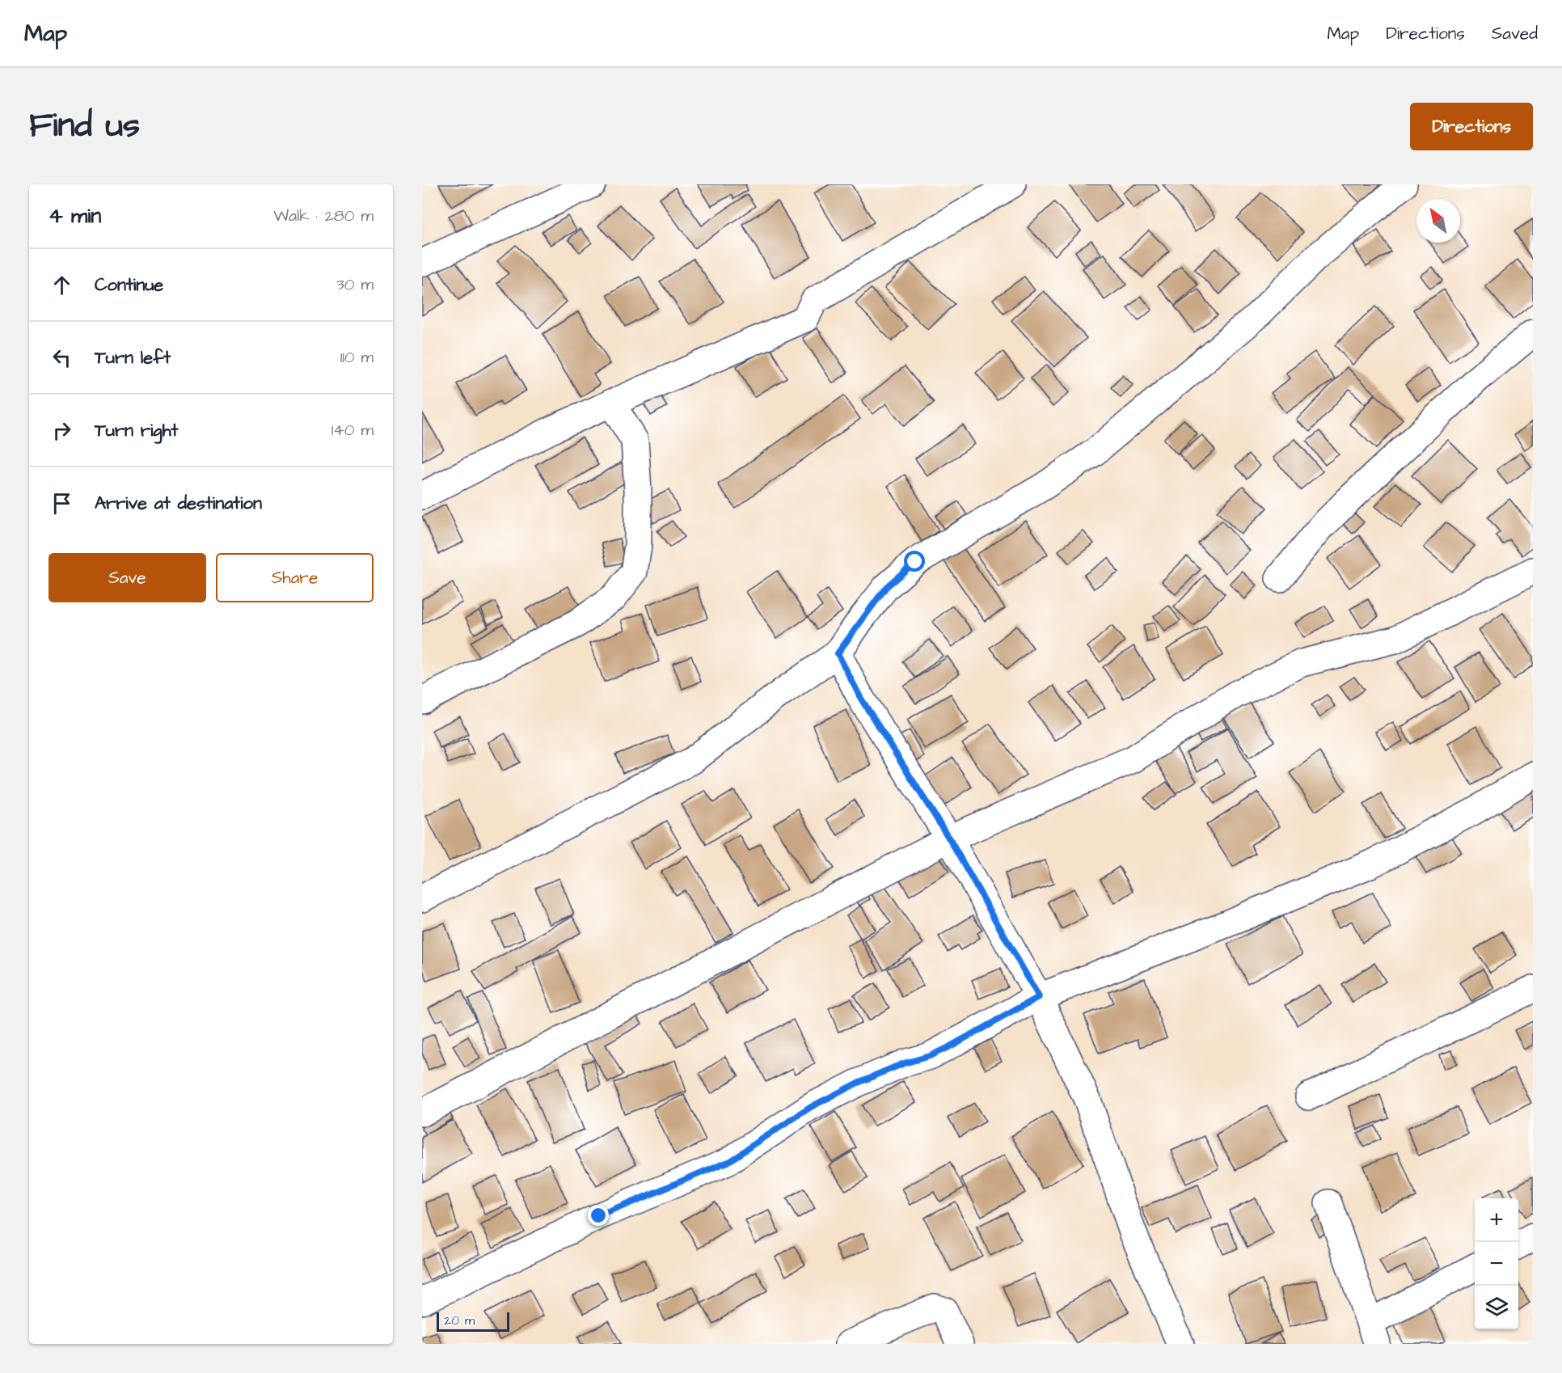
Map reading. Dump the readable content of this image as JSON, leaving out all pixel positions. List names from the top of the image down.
{
  "scale_bar": "20 m",
  "north": "top left",
  "page": {
    "header": "Map",
    "nav": ["Map", "Directions", "Saved"],
    "title": "Find us",
    "buttons": [
      "Directions",
      ["Save", "Share"]
    ],
    "heading": ["4 min", "Walk · 280 m"],
    "list": [
      ["Continue", "30 m"],
      ["Turn left", "110 m"],
      ["Turn right", "140 m"],
      "Arrive at destination"
    ],
    "map_buttons": ["+", "−"],
    "scale": "20 m"
  }
}
